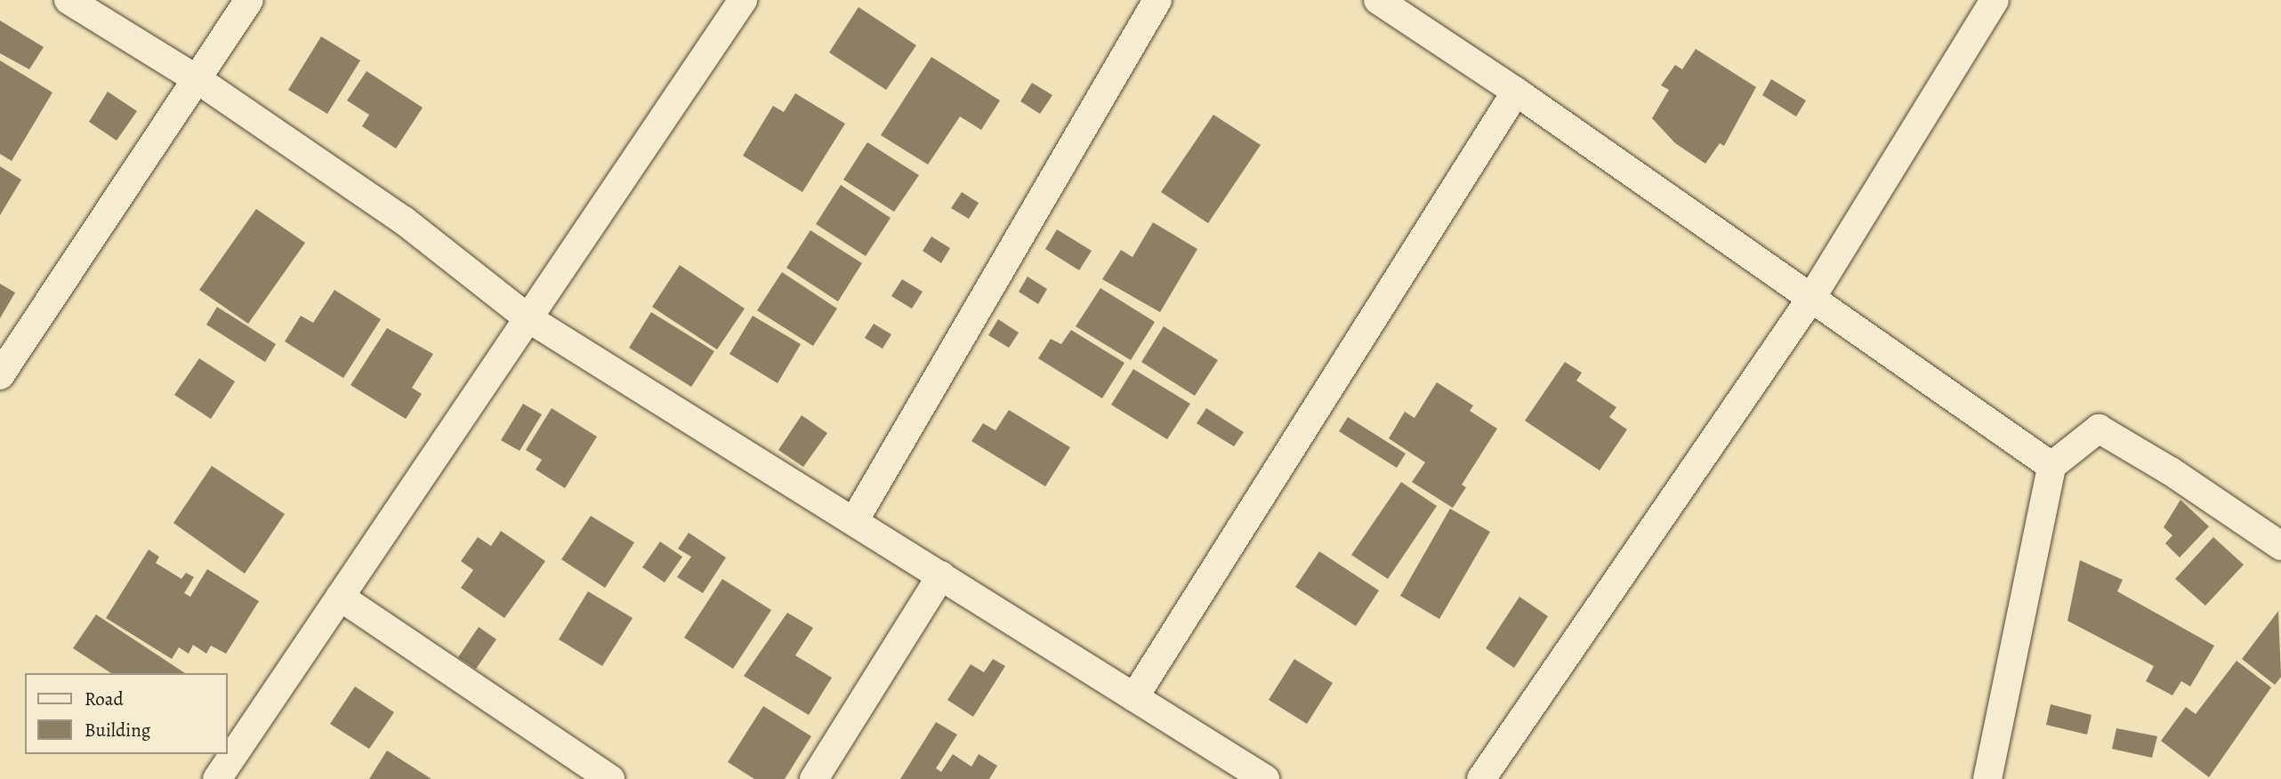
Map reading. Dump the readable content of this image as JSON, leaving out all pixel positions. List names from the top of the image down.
{
  "legend": ["Road", "Building"]
}
